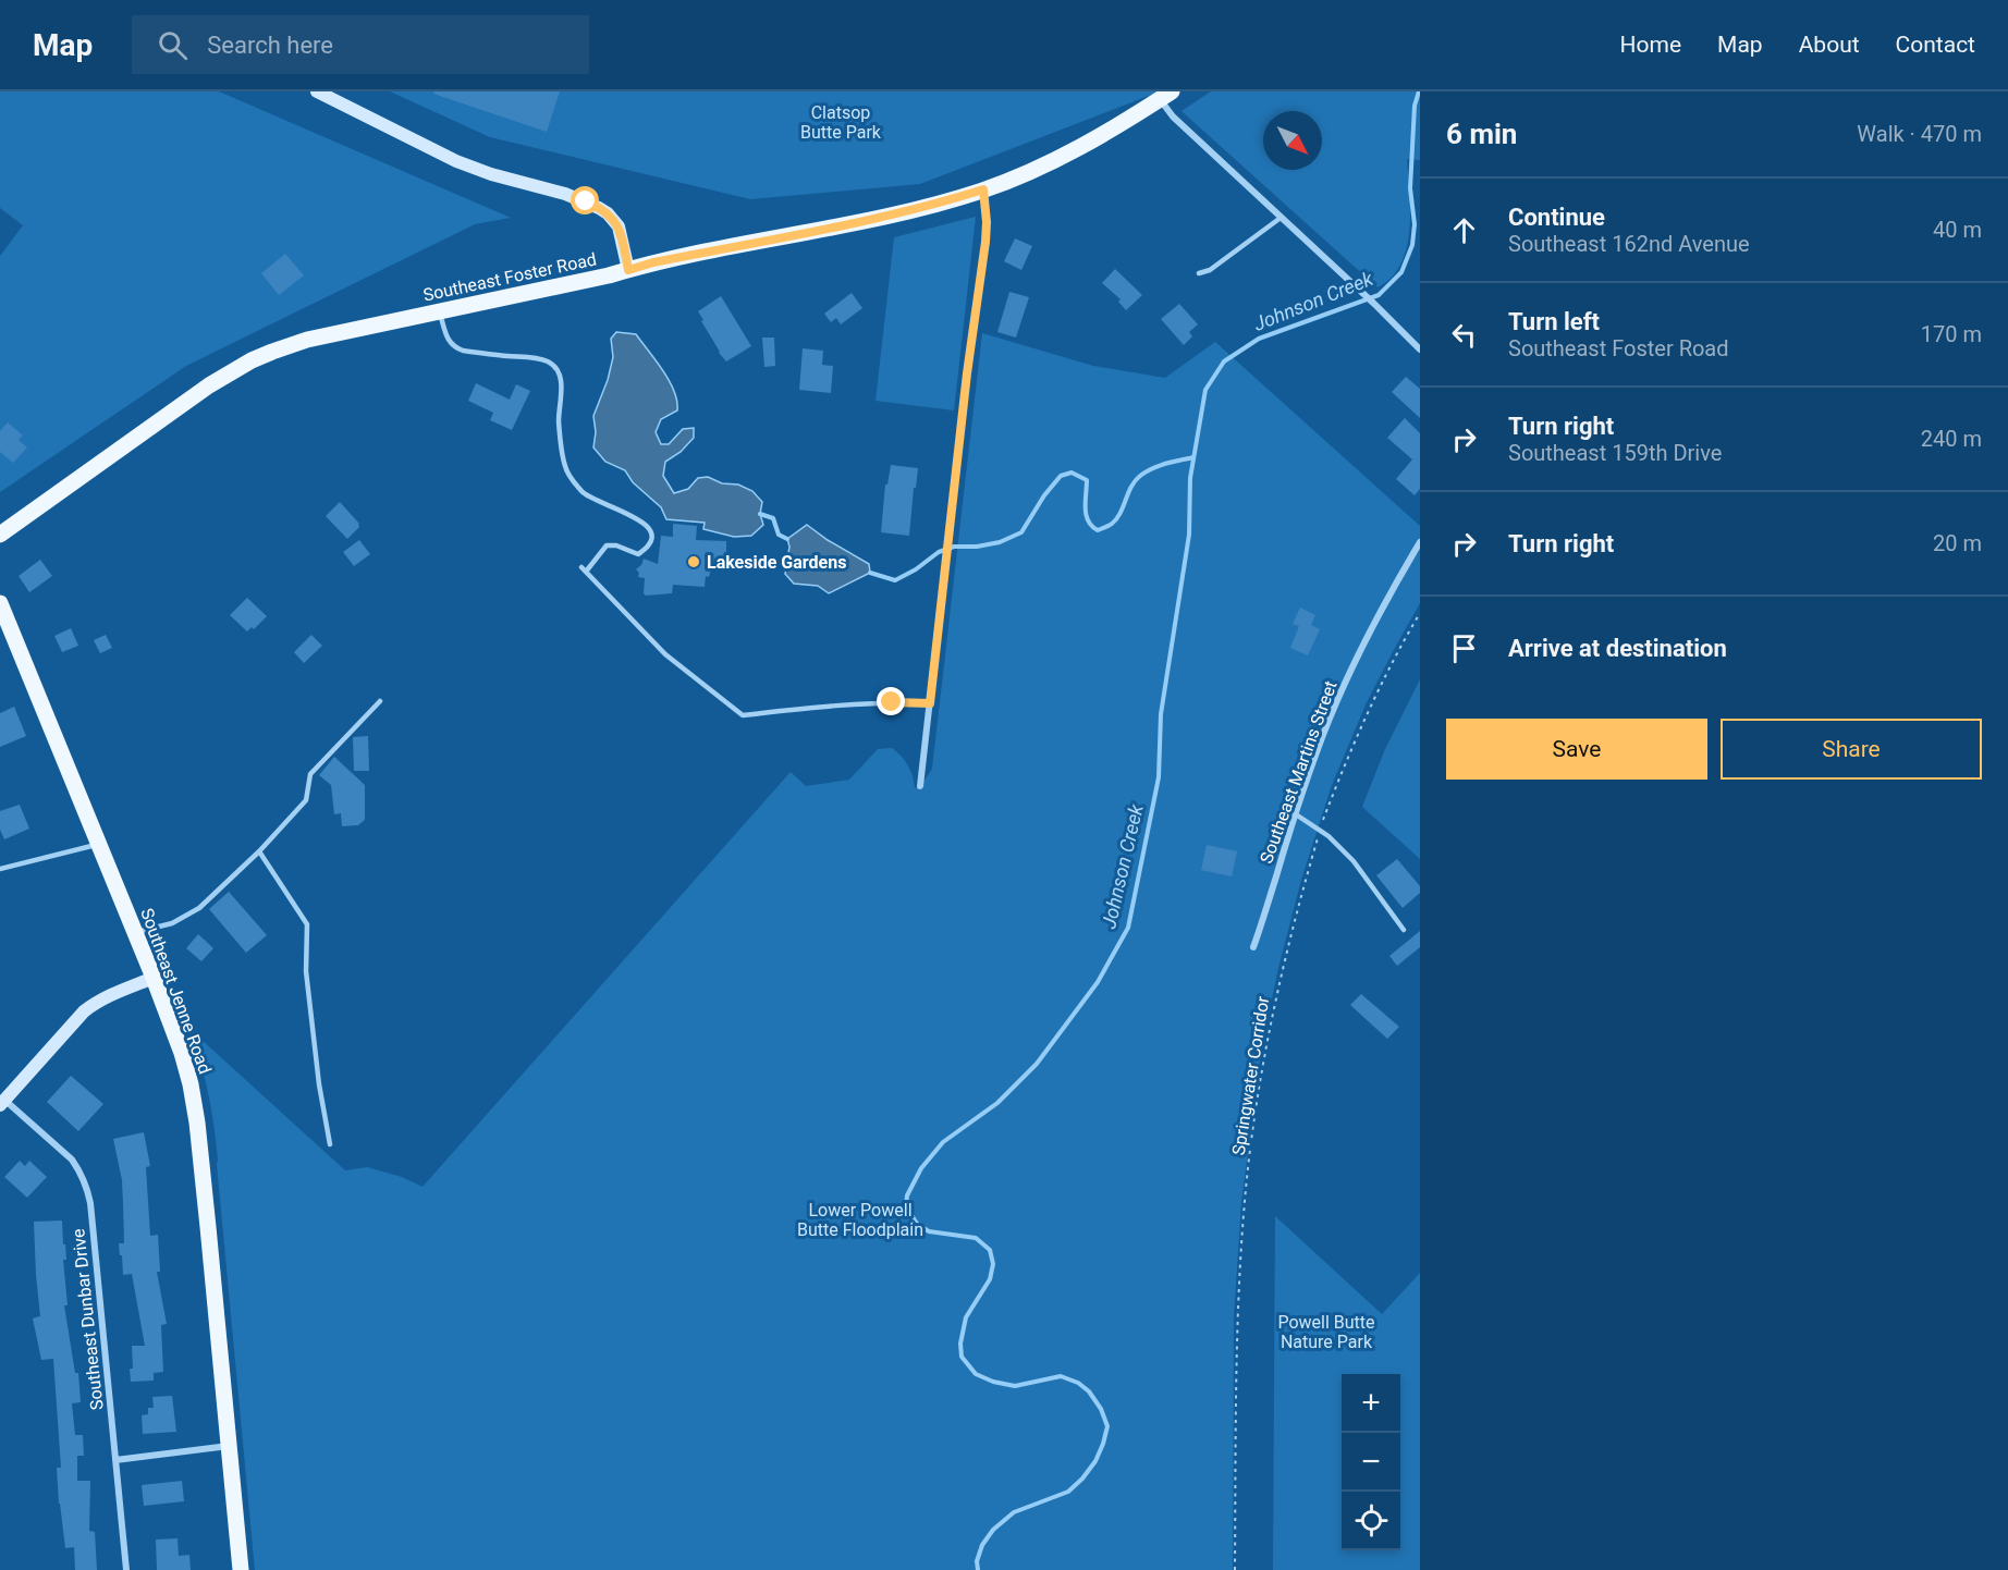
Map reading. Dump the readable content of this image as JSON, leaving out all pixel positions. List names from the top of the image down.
{
  "streets": {
    "main road": ["Southeast Foster Road", "Southeast Jenne Road"],
    "street": ["Southeast Martins Street", "Southeast Dunbar Drive"],
    "path": ["Springwater Corridor"]
  },
  "water": ["Johnson Creek"],
  "parks": ["Clatsop Butte Park", "Lower Powell Butte Floodplain", "Powell Butte Nature Park"],
  "places": ["Lakeside Gardens"],
  "north": "bottom right",
  "page": {
    "header": "Map",
    "search": "Search here",
    "nav": [
      "Home",
      "Map",
      "About",
      "Contact"
    ],
    "heading": ["6 min", "Walk · 470 m"],
    "list": [
      ["Continue", "Southeast 162nd Avenue", "40 m"],
      ["Turn left", "Southeast Foster Road", "170 m"],
      ["Turn right", "Southeast 159th Drive", "240 m"],
      ["Turn right", "20 m"],
      "Arrive at destination"
    ],
    "buttons": ["Save", "Share"],
    "map_buttons": ["+", "−"]
  }
}
